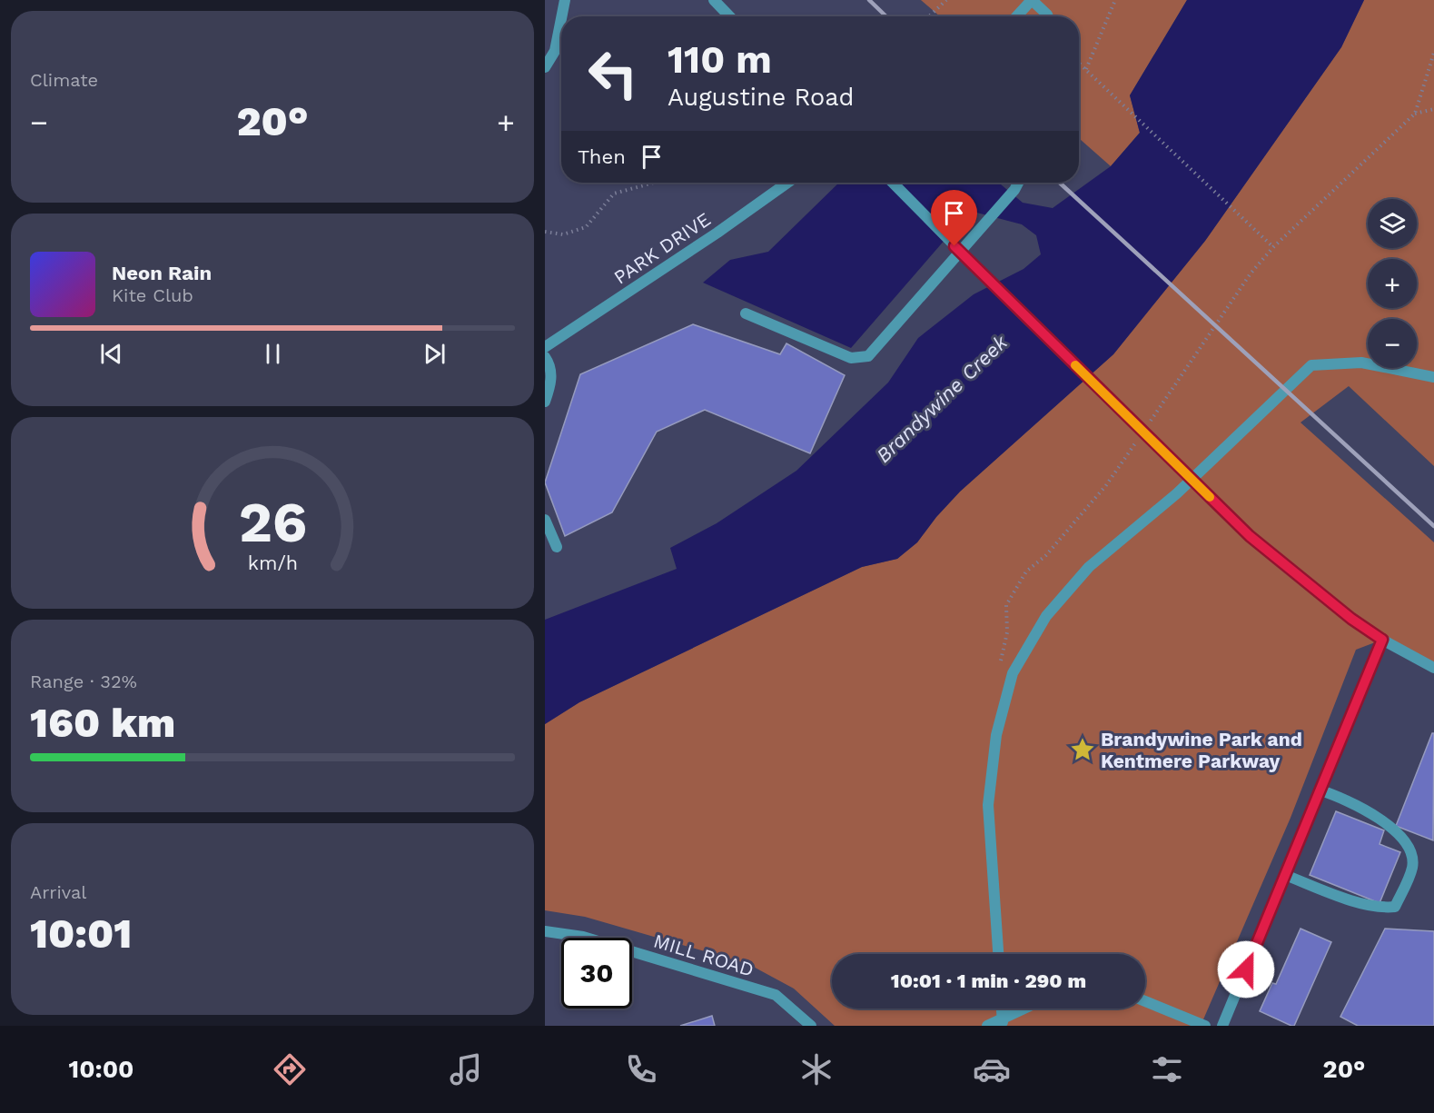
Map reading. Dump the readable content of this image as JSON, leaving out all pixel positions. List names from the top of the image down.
{
  "streets": {
    "street": ["PARK DRIVE", "MILL ROAD"]
  },
  "water": ["Brandywine Creek"],
  "places": {
    "place": ["Brandywine Park and Kentmere Parkway"]
  },
  "page": {
    "tile": [
      "Climate",
      ["Range · 32%", "160 km"],
      ["Arrival", "10:01"]
    ],
    "turn": ["110 m", "Augustine Road"],
    "heat": ["−", "20°", "+"],
    "then": "Then",
    "map_buttons": ["+", "−"],
    "song": ["Neon Rain", "Kite Club"],
    "limit": "30",
    "trip": "10:01 · 1 min · 290 m",
    "tabs": ["10:00", "20°"],
    "gauge": ["26", "km/h"]
  }
}
